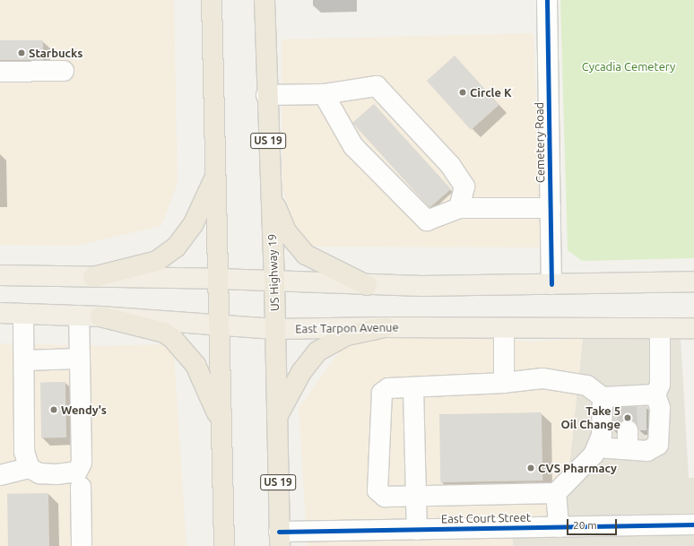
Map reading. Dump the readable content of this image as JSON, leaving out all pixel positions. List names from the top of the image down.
{
  "streets": {
    "highway": ["US 19", "US Highway 19"],
    "main road": ["East Tarpon Avenue"],
    "street": ["Cemetery Road", "East Court Street"]
  },
  "crossings": [
    ["US Highway 19", "East Tarpon Avenue"],
    ["US Highway 19", "East Court Street"]
  ],
  "parks": ["Cycadia Cemetery"],
  "places": [
    "Starbucks",
    "Circle K",
    "Wendy's",
    "Take 5 Oil Change",
    "CVS Pharmacy"
  ],
  "scale_bar": "20 m"
}
